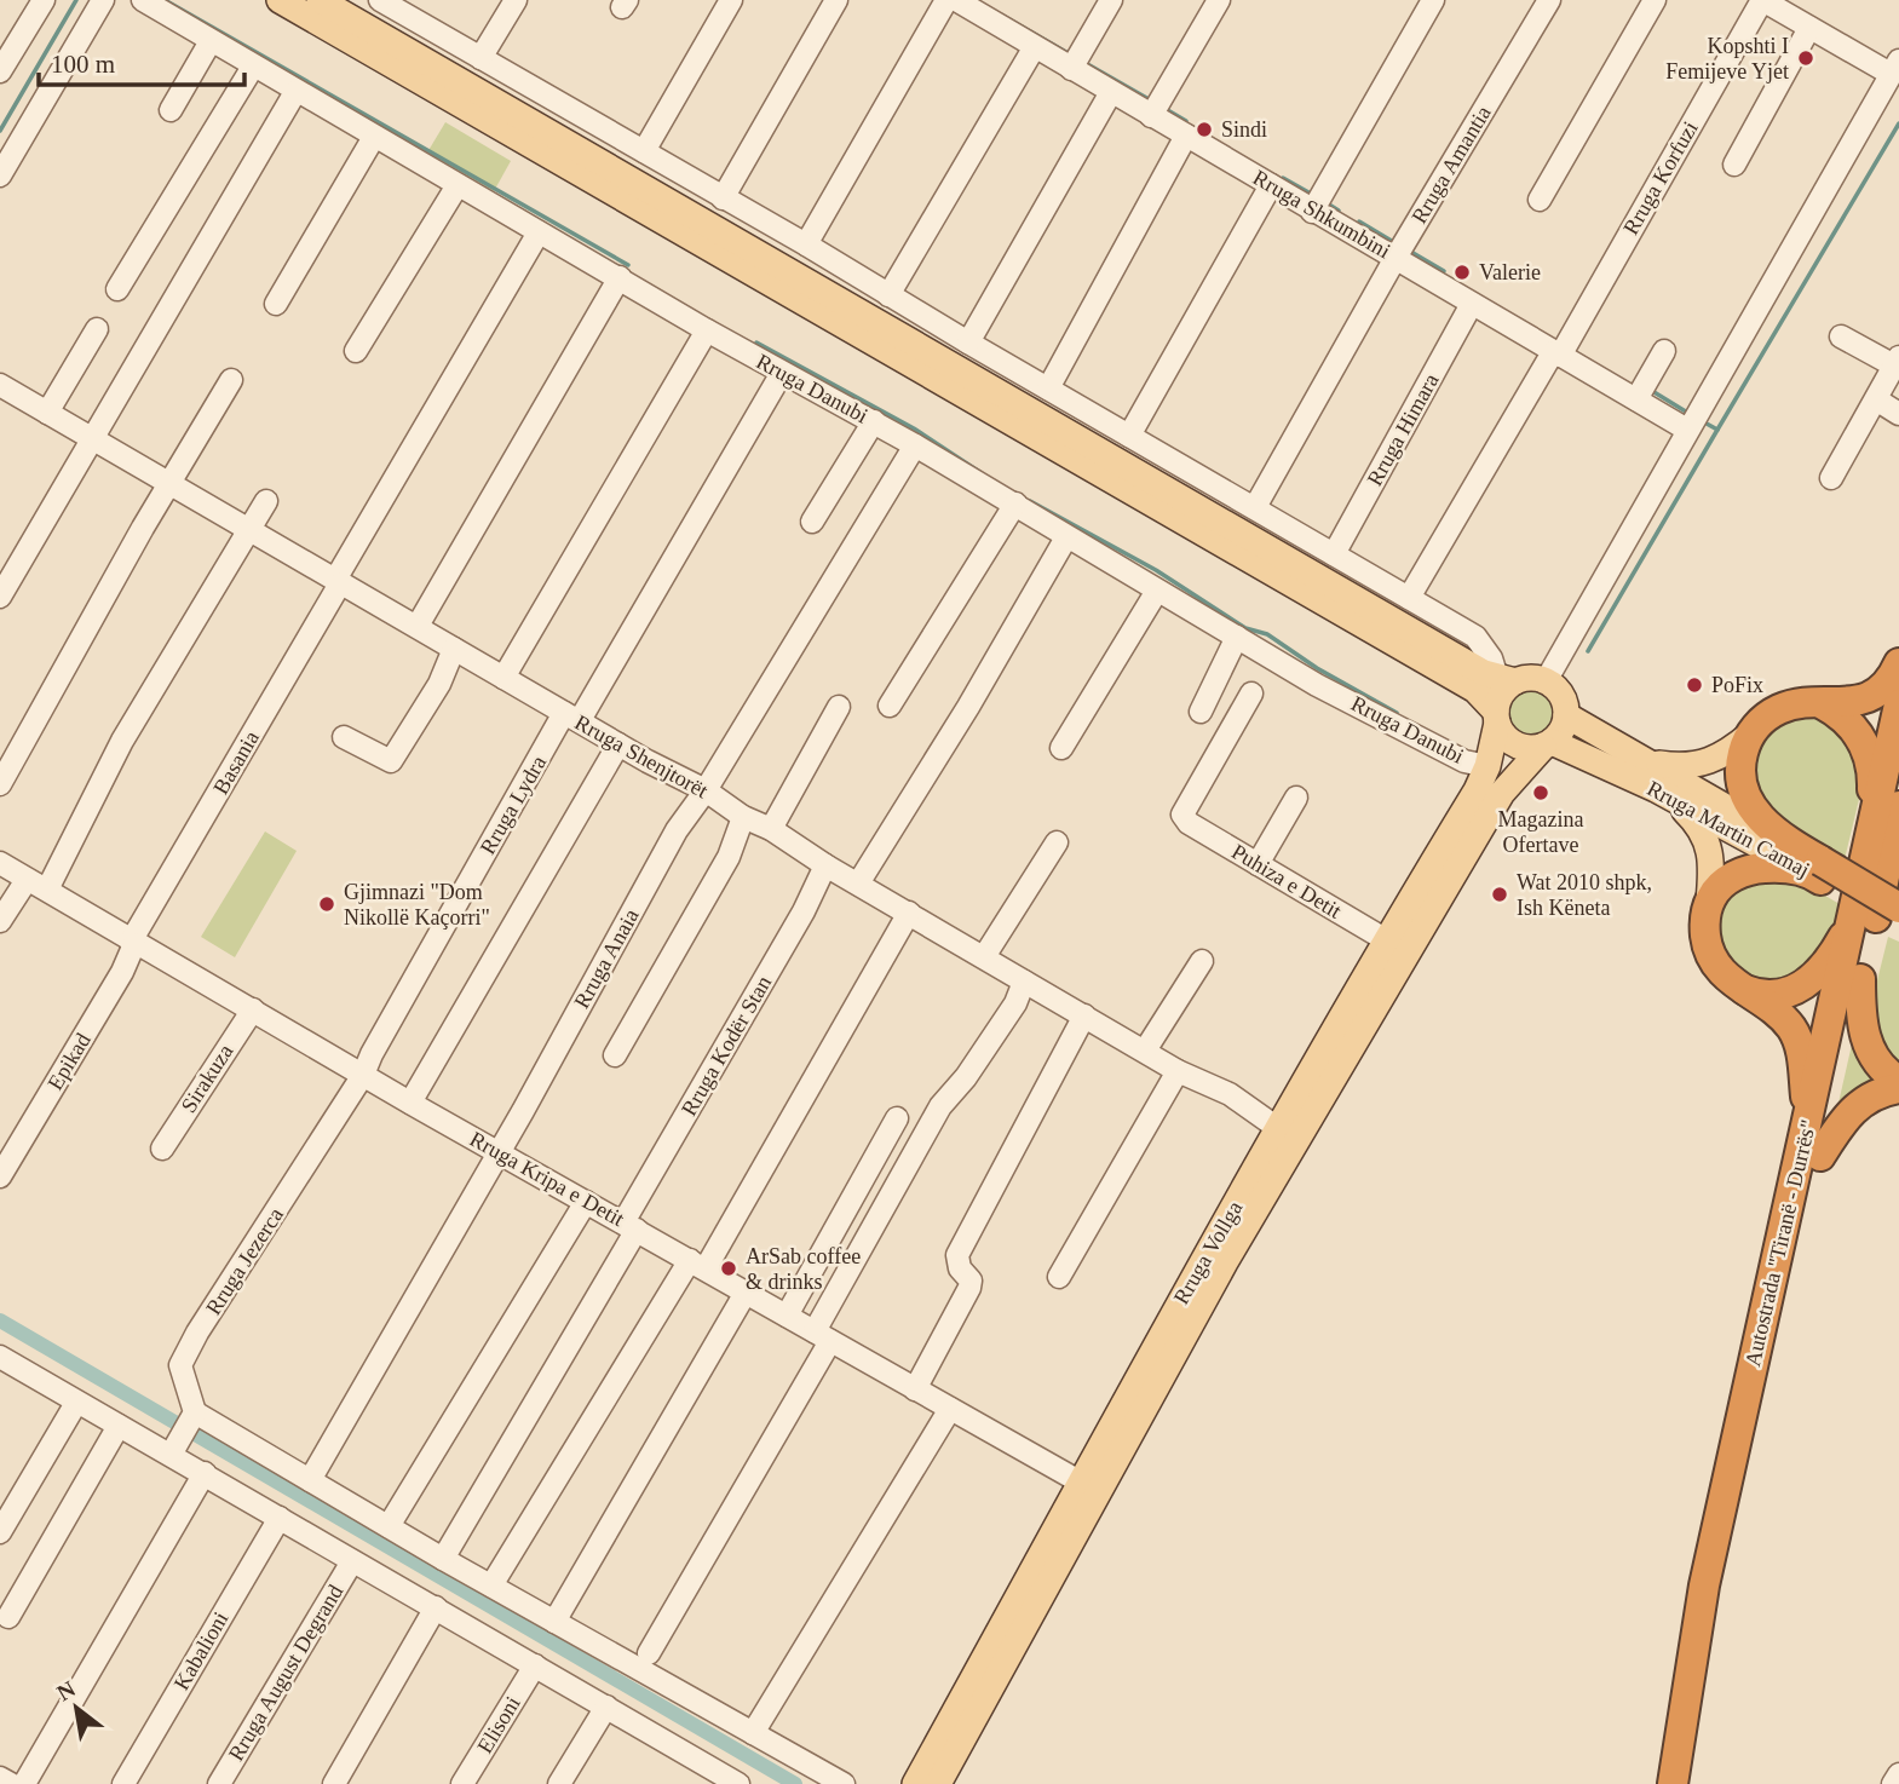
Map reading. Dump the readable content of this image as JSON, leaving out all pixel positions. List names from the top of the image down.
{
  "streets": {
    "highway": ["Rruga Martin Camaj", "Autostrada \"Tiranë - Durrës\""],
    "main road": ["Rruga Vollga"],
    "street": [
      "Rruga Amantia",
      "Rruga Korfuzi",
      "Rruga Shkumbini",
      "Rruga Danubi",
      "Rruga Himara",
      "Rruga Shenjtorët",
      "Basania",
      "Rruga Lydra",
      "Puhiza e Detit",
      "Rruga Anaia",
      "Rruga Kodër Stan",
      "Epikad",
      "Sirakuza",
      "Rruga Kripa e Detit",
      "Rruga Jezerca",
      "Kabalioni",
      "Rruga August Degrand",
      "Elisoni"
    ]
  },
  "crossings": [
    ["Rruga Amantia", "Rruga Shkumbini"],
    ["Rruga Korfuzi", "Rruga Shkumbini"],
    ["Rruga Shkumbini", "Rruga Himara"],
    ["Rruga Danubi", "Basania"],
    ["Rruga Danubi", "Rruga Lydra"],
    ["Rruga Danubi", "Rruga Anaia"],
    ["Rruga Danubi", "Rruga Vollga"],
    ["Rruga Shenjtorët", "Basania"],
    ["Rruga Shenjtorët", "Rruga Lydra"],
    ["Rruga Shenjtorët", "Rruga Anaia"],
    ["Rruga Shenjtorët", "Rruga Kodër Stan"],
    ["Rruga Shenjtorët", "Rruga Vollga"],
    ["Basania", "Epikad"],
    ["Basania", "Rruga Kripa e Detit"],
    ["Rruga Lydra", "Rruga Kripa e Detit"],
    ["Rruga Lydra", "Rruga Jezerca"],
    ["Rruga Martin Camaj", "Autostrada \"Tiranë - Durrës\""],
    ["Rruga Martin Camaj", "Rruga Vollga"],
    ["Puhiza e Detit", "Rruga Vollga"],
    ["Rruga Anaia", "Rruga Kripa e Detit"],
    ["Rruga Kodër Stan", "Rruga Kripa e Detit"],
    ["Epikad", "Rruga Kripa e Detit"],
    ["Sirakuza", "Rruga Kripa e Detit"],
    ["Rruga Kripa e Detit", "Rruga Vollga"],
    ["Rruga Kripa e Detit", "Rruga Jezerca"]
  ],
  "places": [
    "Kopshti I Femijeve Yjet",
    "Sindi",
    "Valerie",
    "PoFix",
    "Magazina Ofertave",
    "Wat 2010 shpk, Ish Këneta",
    "Gjimnazi \"Dom Nikollë Kaçorri\"",
    "ArSab coffee & drinks"
  ],
  "scale_bar": "100 m",
  "north": "top left"
}
